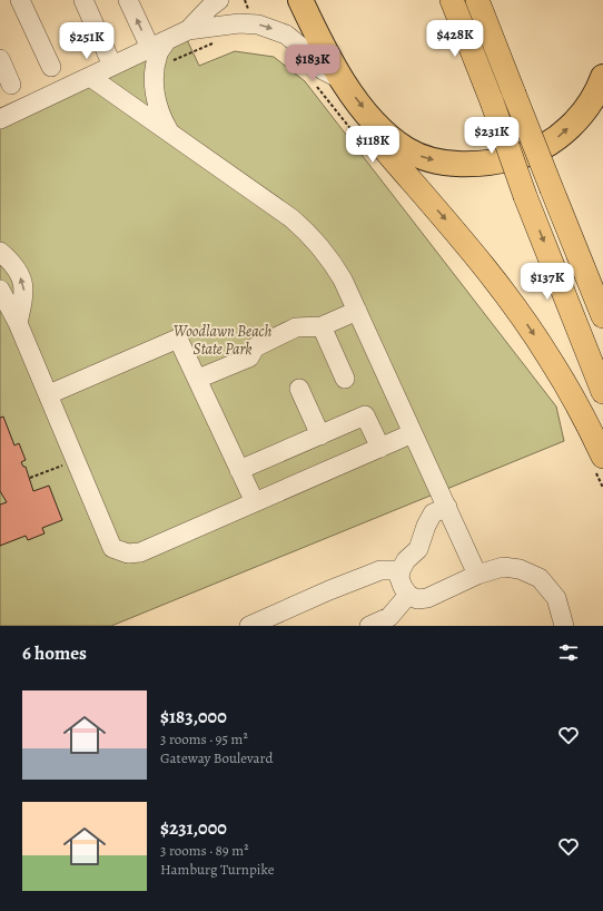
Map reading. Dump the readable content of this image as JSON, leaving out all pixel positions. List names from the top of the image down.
{
  "parks": ["Woodlawn Beach State Park"],
  "page": {
    "price": [
      "$428K",
      "$251K",
      "$183K",
      "$231K",
      "$118K",
      "$137K"
    ],
    "heading": "6 homes",
    "list": [
      {
        "name": "$183,000",
        "note": "3 rooms · 95 m² · Gateway Boulevard"
      },
      {
        "name": "$231,000",
        "note": "3 rooms · 89 m² · Hamburg Turnpike"
      }
    ]
  }
}
